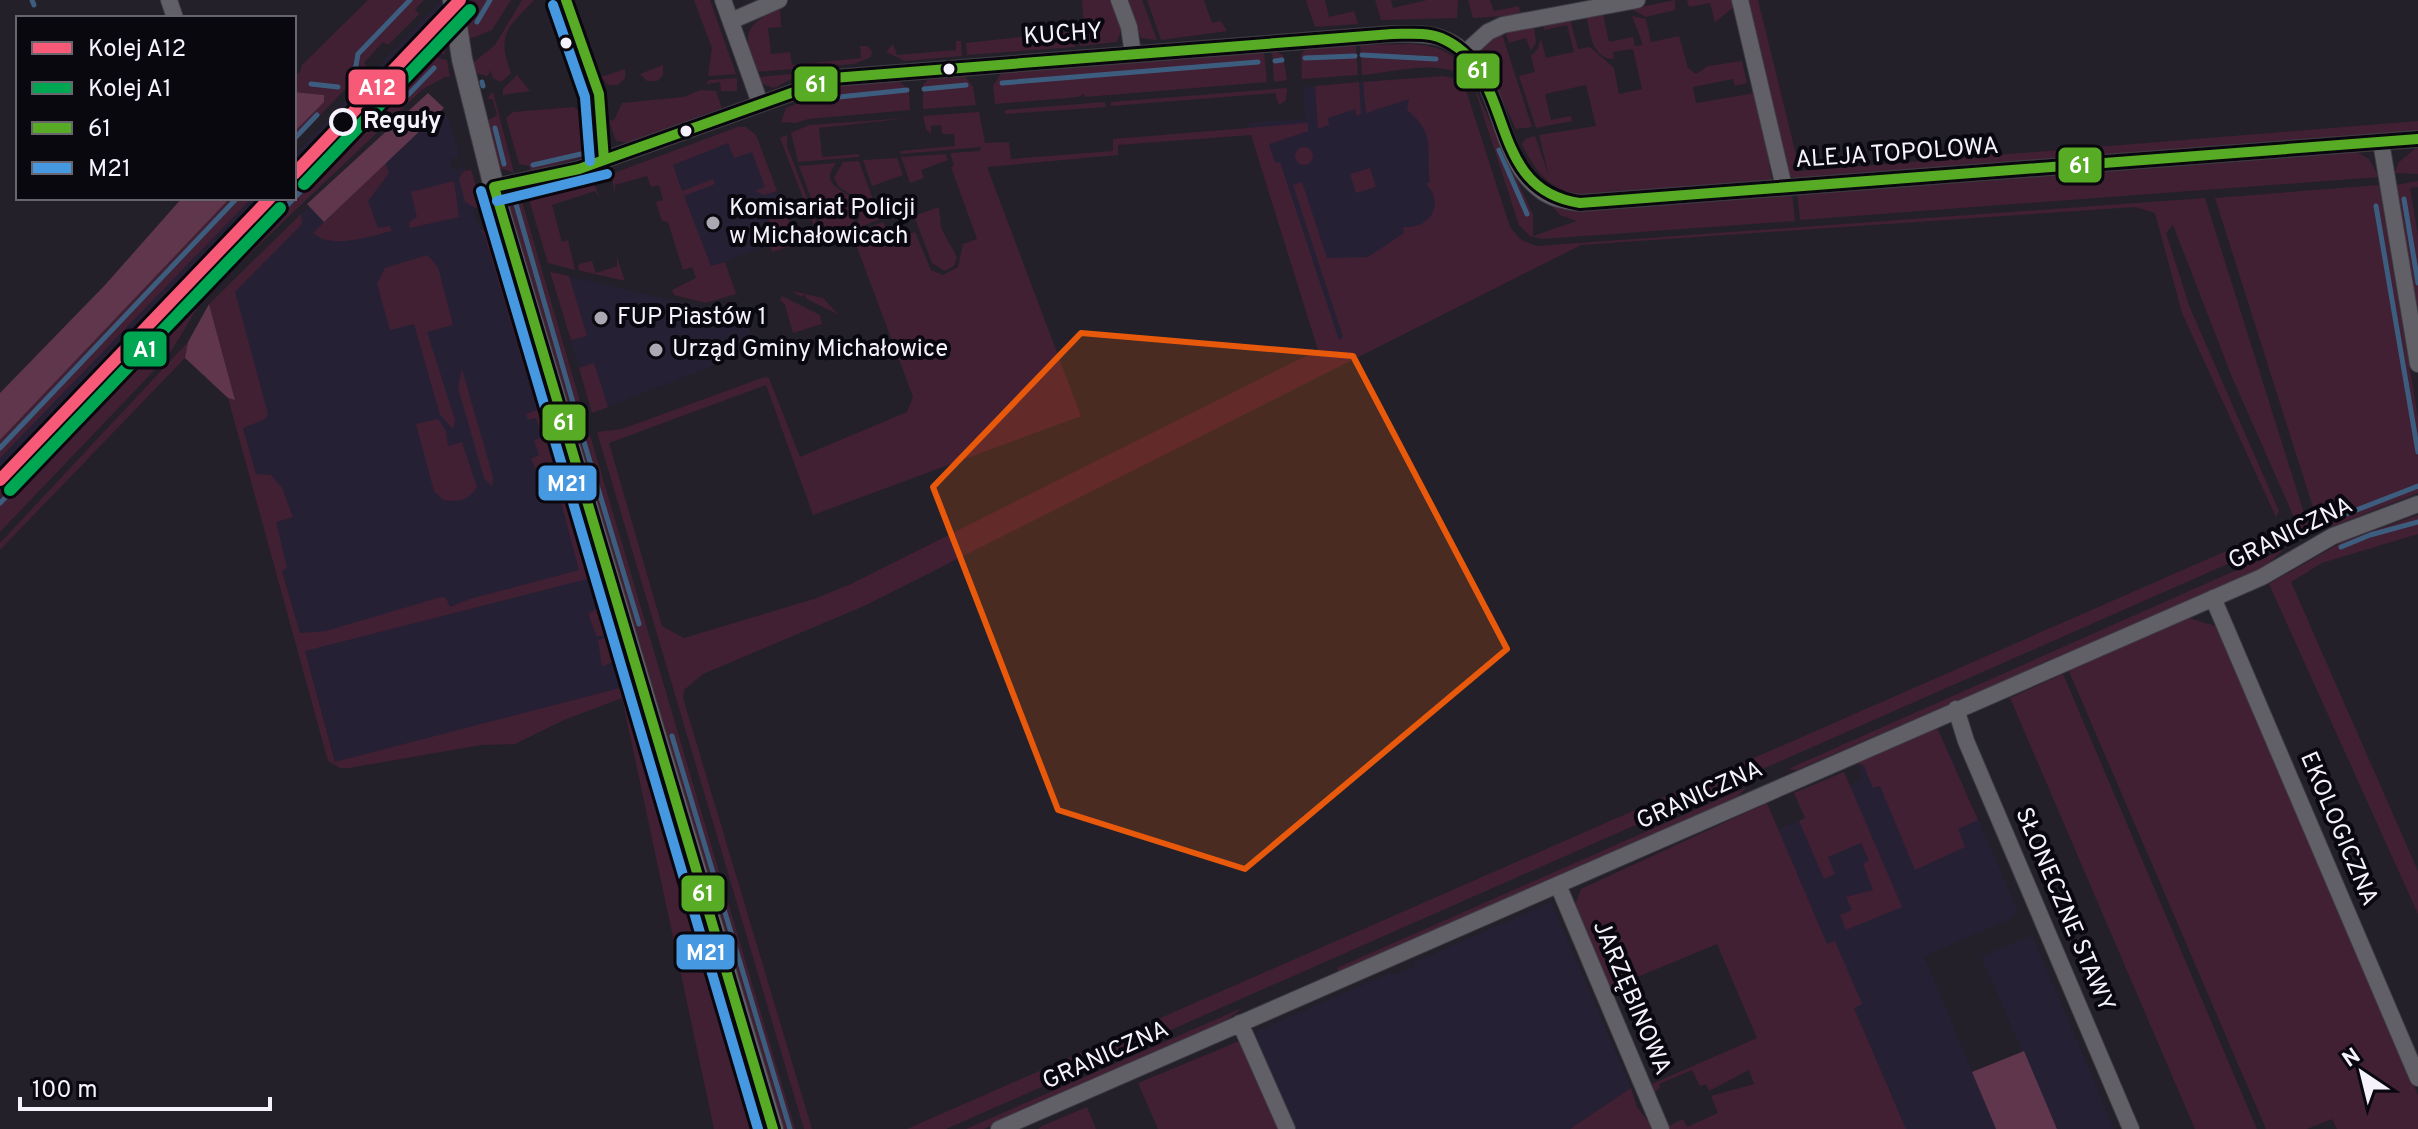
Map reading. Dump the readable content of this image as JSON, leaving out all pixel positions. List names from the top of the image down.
{
  "streets": {
    "street": [
      "KUCHY",
      "ALEJA TOPOLOWA",
      "GRANICZNA",
      "EKOLOGICZNA",
      "SŁONECZNE STAWY",
      "JARZĘBINOWA"
    ]
  },
  "crossings": [
    ["KUCHY", "ALEJA TOPOLOWA"],
    ["GRANICZNA", "EKOLOGICZNA"],
    ["GRANICZNA", "SŁONECZNE STAWY"],
    ["GRANICZNA", "JARZĘBINOWA"]
  ],
  "places": [
    "Reguły",
    "Komisariat Policji w Michałowicach",
    "FUP Piastów 1",
    "Urząd Gminy Michałowice"
  ],
  "lines": [
    "rail line A12",
    "transit line 61",
    "transit line M21",
    "rail line A1"
  ],
  "legend": [
    "Kolej A12",
    "Kolej A1",
    "61",
    "M21"
  ],
  "scale_bar": "100 m",
  "north": "top left"
}
